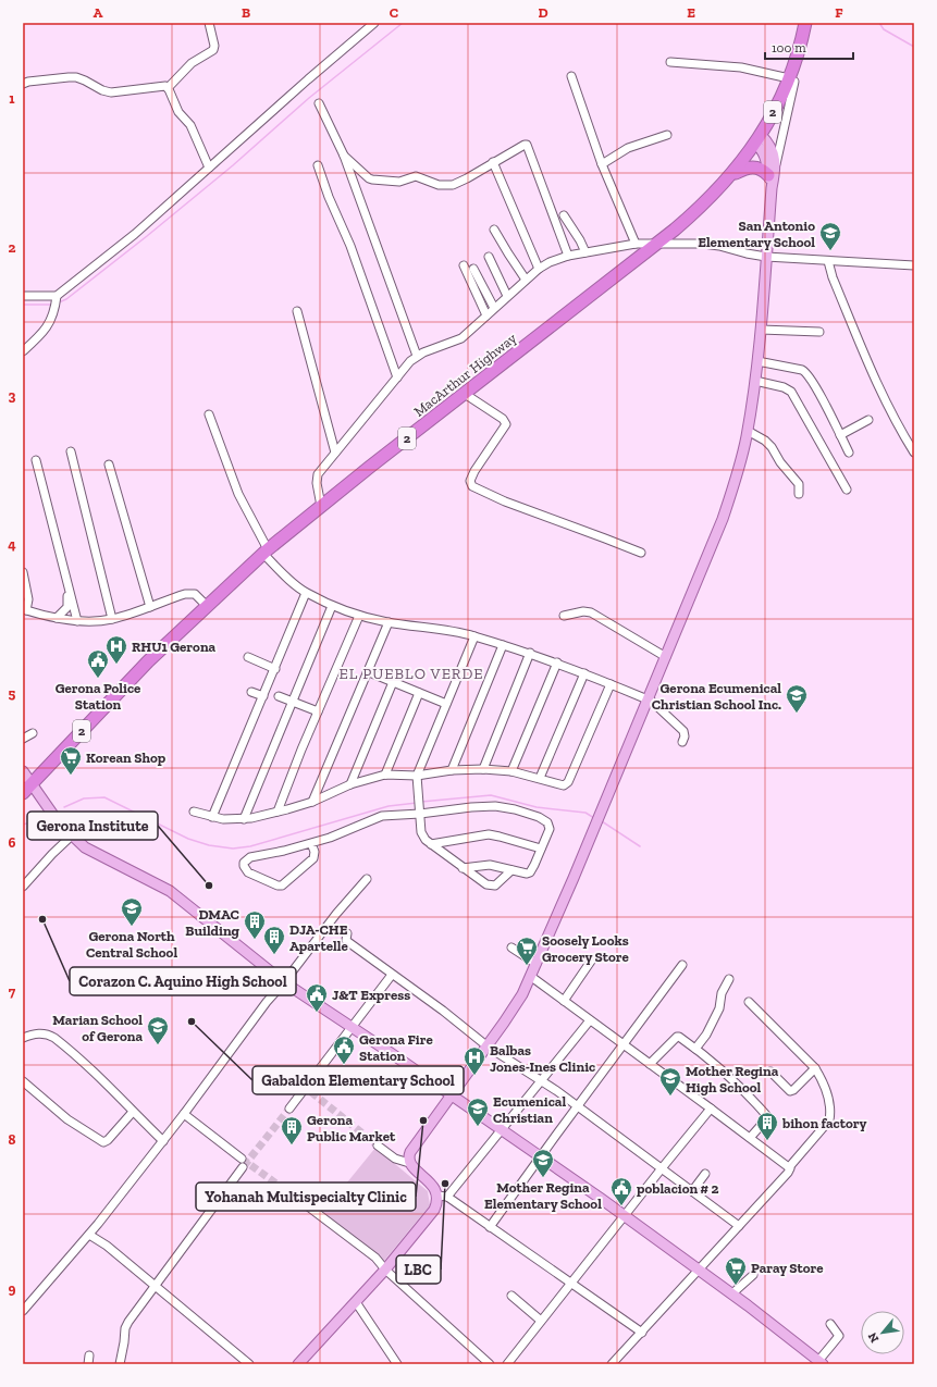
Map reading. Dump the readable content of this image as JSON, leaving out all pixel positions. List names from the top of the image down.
{
  "streets": {
    "highway": ["2", "MacArthur Highway"]
  },
  "districts": ["EL PUEBLO VERDE"],
  "places": {
    "school or university": [
      "San Antonio Elementary School",
      "Gerona Ecumenical Christian School Inc.",
      "Gerona North Central School",
      "Marian School of Gerona",
      "Mother Regina High School",
      "Ecumenical Christian",
      "Mother Regina Elementary School"
    ],
    "hospital": ["RHU1 Gerona", "Balbas Jones-Ines Clinic"],
    "public building": [
      "Gerona Police Station",
      "J&T Express",
      "Gerona Fire Station",
      "poblacion # 2"
    ],
    "supermarket": ["Korean Shop", "Soosely Looks Grocery Store", "Paray Store"],
    "other": [
      "Gerona Institute",
      "Corazon C. Aquino High School",
      "Gabaldon Elementary School",
      "Yohanah Multispecialty Clinic",
      "LBC"
    ],
    "building": [
      "DMAC Building",
      "DJA-CHE Apartelle",
      "bihon factory",
      "Gerona Public Market"
    ]
  },
  "scale_bar": "100 m",
  "north": "bottom left",
  "grid": {
    "columns": [
      "A",
      "B",
      "C",
      "D",
      "E",
      "F"
    ],
    "rows": [
      "1",
      "2",
      "3",
      "4",
      "5",
      "6",
      "7",
      "8",
      "9"
    ]
  }
}
